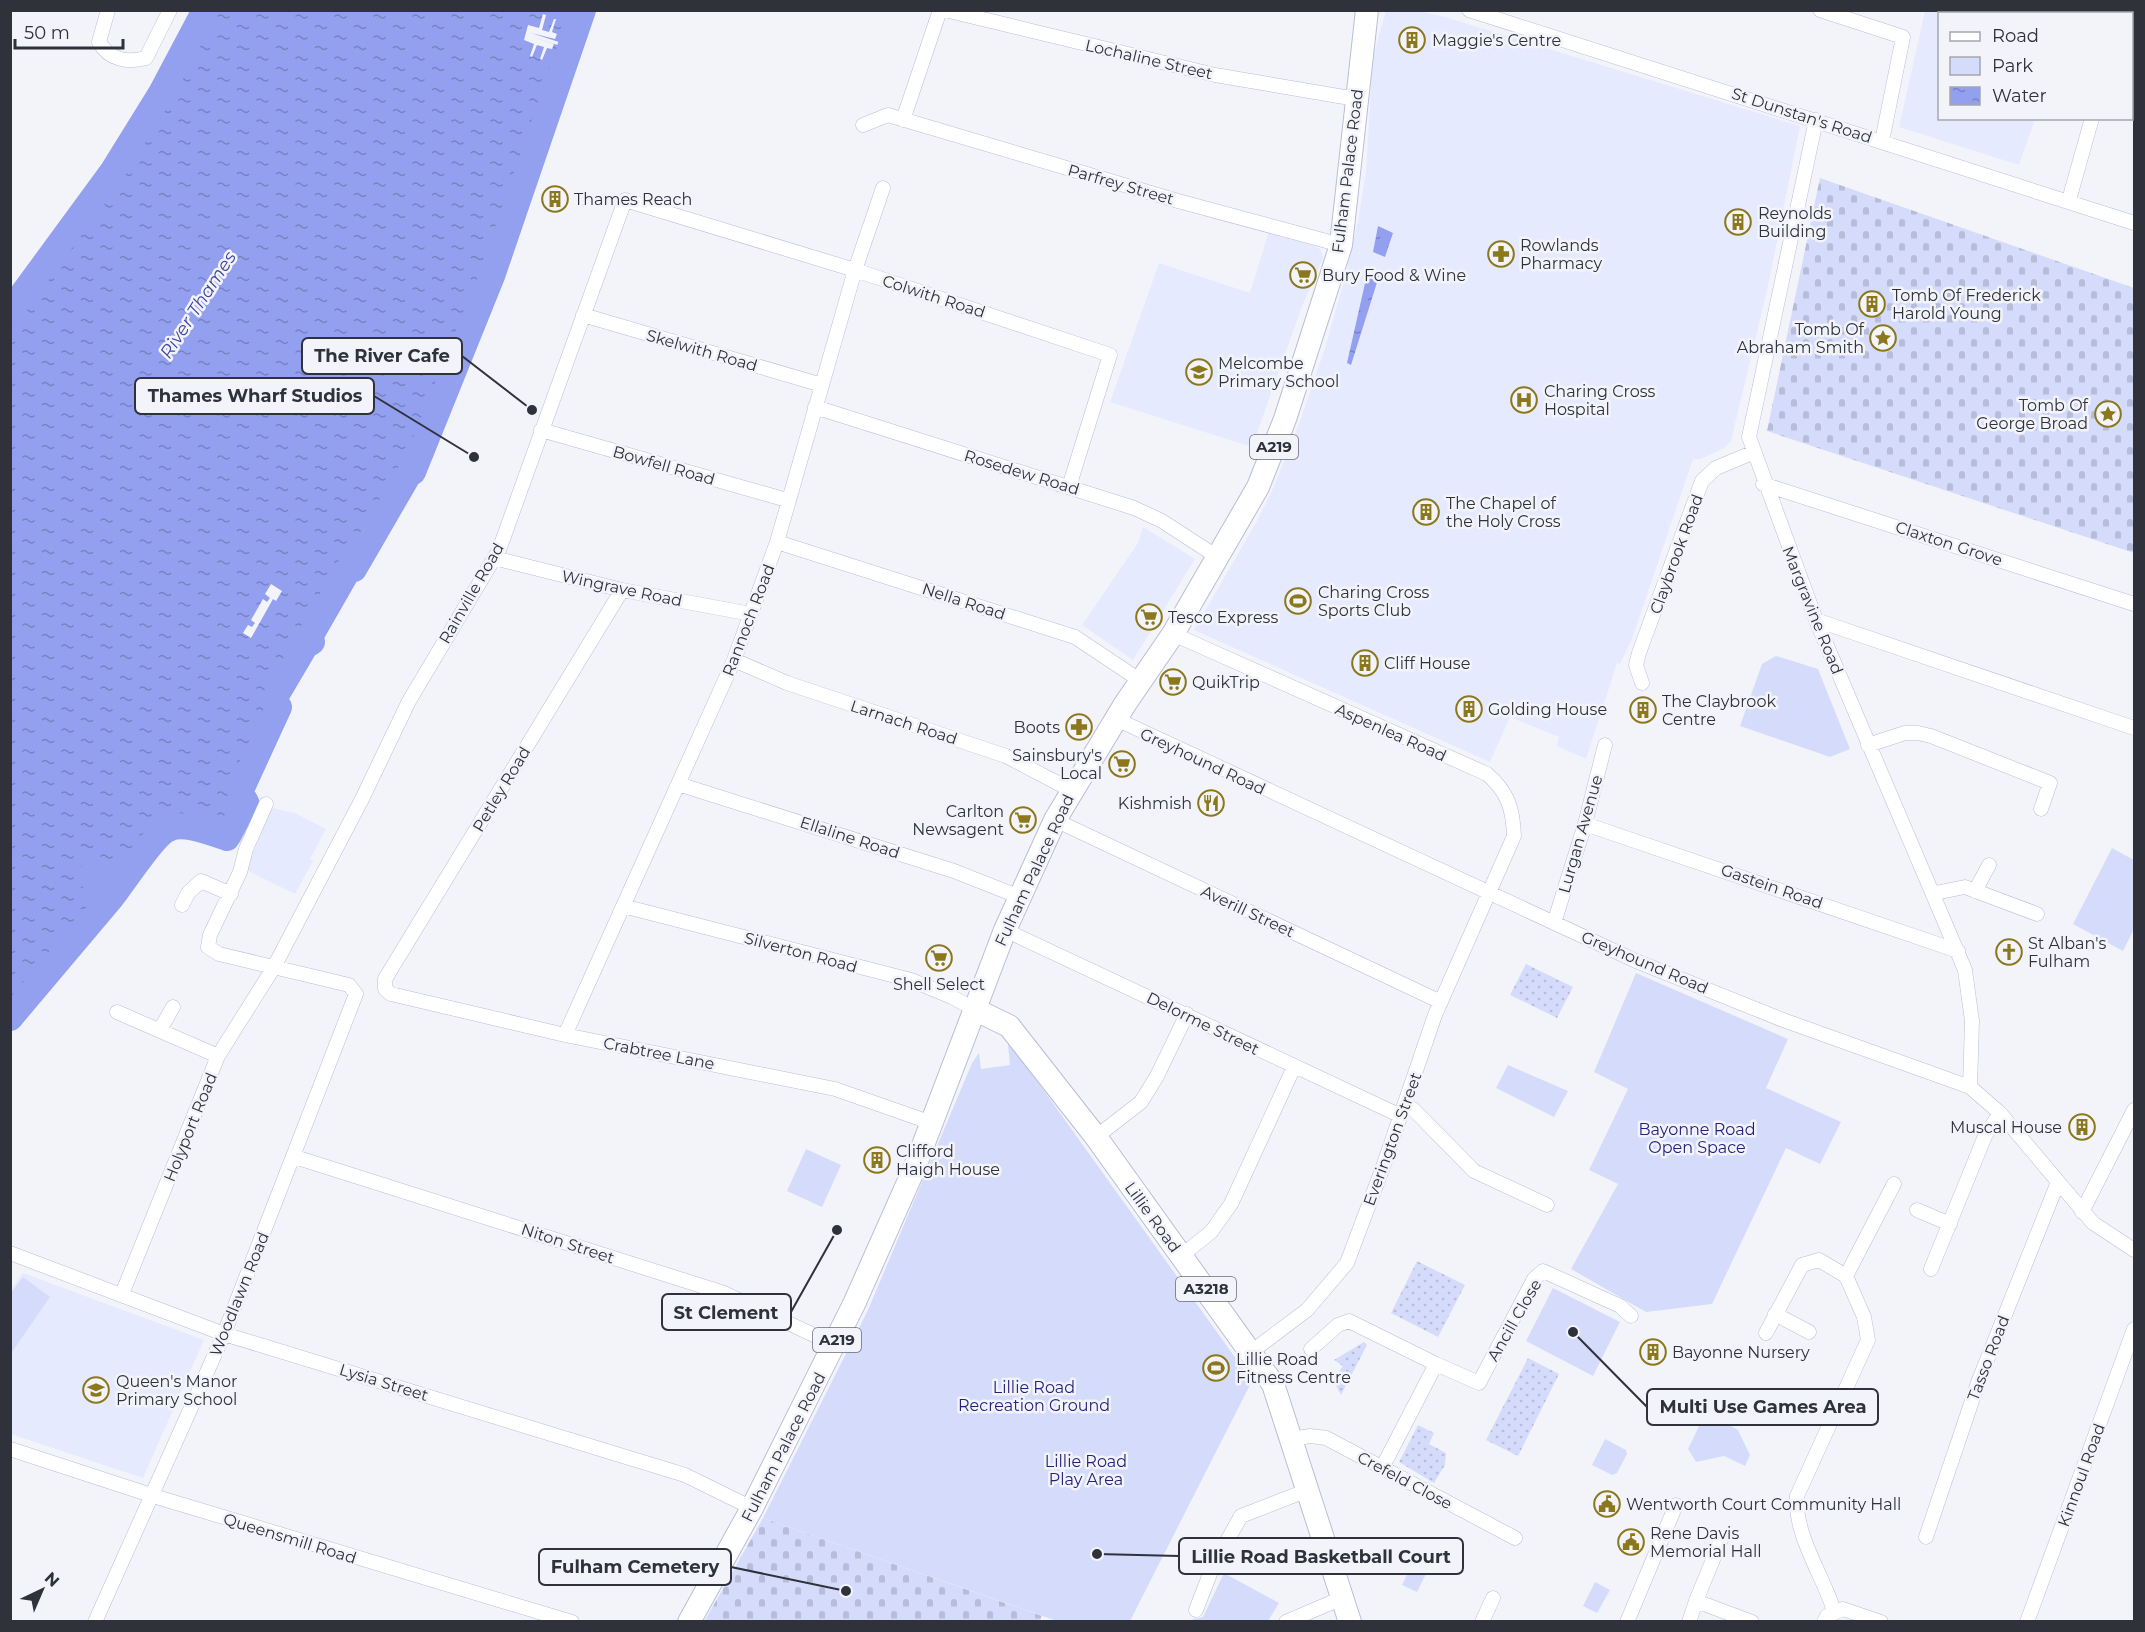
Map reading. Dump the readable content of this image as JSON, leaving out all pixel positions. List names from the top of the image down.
{
  "streets": {
    "main road": [
      "Fulham Palace Road",
      "A219",
      "Lillie Road",
      "A3218"
    ],
    "street": [
      "Lochaline Street",
      "St Dunstan's Road",
      "Parfrey Street",
      "Colwith Road",
      "Skelwith Road",
      "Bowfell Road",
      "Rosedew Road",
      "Claxton Grove",
      "Claybrook Road",
      "Wingrave Road",
      "Rainville Road",
      "Nella Road",
      "Margravine Road",
      "Rannoch Road",
      "Larnach Road",
      "Aspenlea Road",
      "Greyhound Road",
      "Petley Road",
      "Lurgan Avenue",
      "Ellaline Road",
      "Gastein Road",
      "Averill Street",
      "Silverton Road",
      "Delorme Street",
      "Crabtree Lane",
      "Holyport Road",
      "Everington Street",
      "Niton Street",
      "Woodlawn Road",
      "Ancill Close",
      "Tasso Road",
      "Lysia Street",
      "Kinnoul Road",
      "Crefeld Close",
      "Queensmill Road"
    ]
  },
  "crossings": [
    ["Lochaline Street", "Fulham Palace Road"],
    ["St Dunstan's Road", "Margravine Road"],
    ["Fulham Palace Road", "Parfrey Street"],
    ["Fulham Palace Road", "Rosedew Road"],
    ["Fulham Palace Road", "Nella Road"],
    ["Fulham Palace Road", "Larnach Road"],
    ["Fulham Palace Road", "Aspenlea Road"],
    ["Fulham Palace Road", "Greyhound Road"],
    ["Fulham Palace Road", "Ellaline Road"],
    ["Fulham Palace Road", "Averill Street"],
    ["Fulham Palace Road", "Silverton Road"],
    ["Fulham Palace Road", "Delorme Street"],
    ["Fulham Palace Road", "Crabtree Lane"],
    ["Fulham Palace Road", "Lillie Road"],
    ["Fulham Palace Road", "Niton Street"],
    ["Fulham Palace Road", "Lysia Street"],
    ["Colwith Road", "Rosedew Road"],
    ["Colwith Road", "Rainville Road"],
    ["Colwith Road", "Rannoch Road"],
    ["Skelwith Road", "Rainville Road"],
    ["Skelwith Road", "Rannoch Road"],
    ["Bowfell Road", "Rainville Road"],
    ["Bowfell Road", "Rannoch Road"],
    ["Rosedew Road", "Rannoch Road"],
    ["Claxton Grove", "Margravine Road"],
    ["Claybrook Road", "Margravine Road"],
    ["Wingrave Road", "Rainville Road"],
    ["Wingrave Road", "Rannoch Road"],
    ["Wingrave Road", "Petley Road"],
    ["Rainville Road", "Holyport Road"],
    ["Rainville Road", "Woodlawn Road"],
    ["Nella Road", "Rannoch Road"],
    ["Margravine Road", "Greyhound Road"],
    ["Margravine Road", "Gastein Road"],
    ["Rannoch Road", "Larnach Road"],
    ["Rannoch Road", "Ellaline Road"],
    ["Rannoch Road", "Silverton Road"],
    ["Rannoch Road", "Crabtree Lane"],
    ["Aspenlea Road", "Greyhound Road"],
    ["Aspenlea Road", "Everington Street"],
    ["Greyhound Road", "Lurgan Avenue"],
    ["Greyhound Road", "Everington Street"],
    ["Greyhound Road", "Tasso Road"],
    ["Petley Road", "Crabtree Lane"],
    ["Lurgan Avenue", "Gastein Road"],
    ["Averill Street", "Everington Street"],
    ["Silverton Road", "Lillie Road"],
    ["Delorme Street", "Everington Street"],
    ["Holyport Road", "Woodlawn Road"],
    ["Holyport Road", "Lysia Street"],
    ["Everington Street", "Lillie Road"],
    ["Lillie Road", "Crefeld Close"],
    ["Niton Street", "Woodlawn Road"],
    ["Woodlawn Road", "Lysia Street"],
    ["Woodlawn Road", "Queensmill Road"]
  ],
  "water": ["River Thames"],
  "parks": ["Bayonne Road Open Space", "Lillie Road Recreation Ground", "Lillie Road Play Area"],
  "places": {
    "building": [
      "Maggie's Centre",
      "Thames Reach",
      "Reynolds Building",
      "Tomb Of Frederick Harold Young",
      "The Chapel of the Holy Cross",
      "Cliff House",
      "Golding House",
      "The Claybrook Centre",
      "Muscal House",
      "Clifford Haigh House",
      "Bayonne Nursery"
    ],
    "pharmacy": ["Rowlands Pharmacy", "Boots"],
    "supermarket": [
      "Bury Food & Wine",
      "Tesco Express",
      "QuikTrip",
      "Sainsbury's Local",
      "Carlton Newsagent",
      "Shell Select"
    ],
    "place": ["Tomb Of Abraham Smith", "Tomb Of George Broad"],
    "school or university": ["Melcombe Primary School", "Queen's Manor Primary School"],
    "hospital": ["Charing Cross Hospital"],
    "other": [
      "The River Cafe",
      "Thames Wharf Studios",
      "St Clement",
      "Multi Use Games Area",
      "Lillie Road Basketball Court",
      "Fulham Cemetery"
    ],
    "sports": ["Charing Cross Sports Club", "Lillie Road Fitness Centre"],
    "restaurant": ["Kishmish"],
    "church": ["St Alban's Fulham"],
    "public building": ["Wentworth Court Community Hall", "Rene Davis Memorial Hall"]
  },
  "legend": ["Road", "Park", "Water"],
  "scale_bar": "50 m",
  "north": "top right"
}
